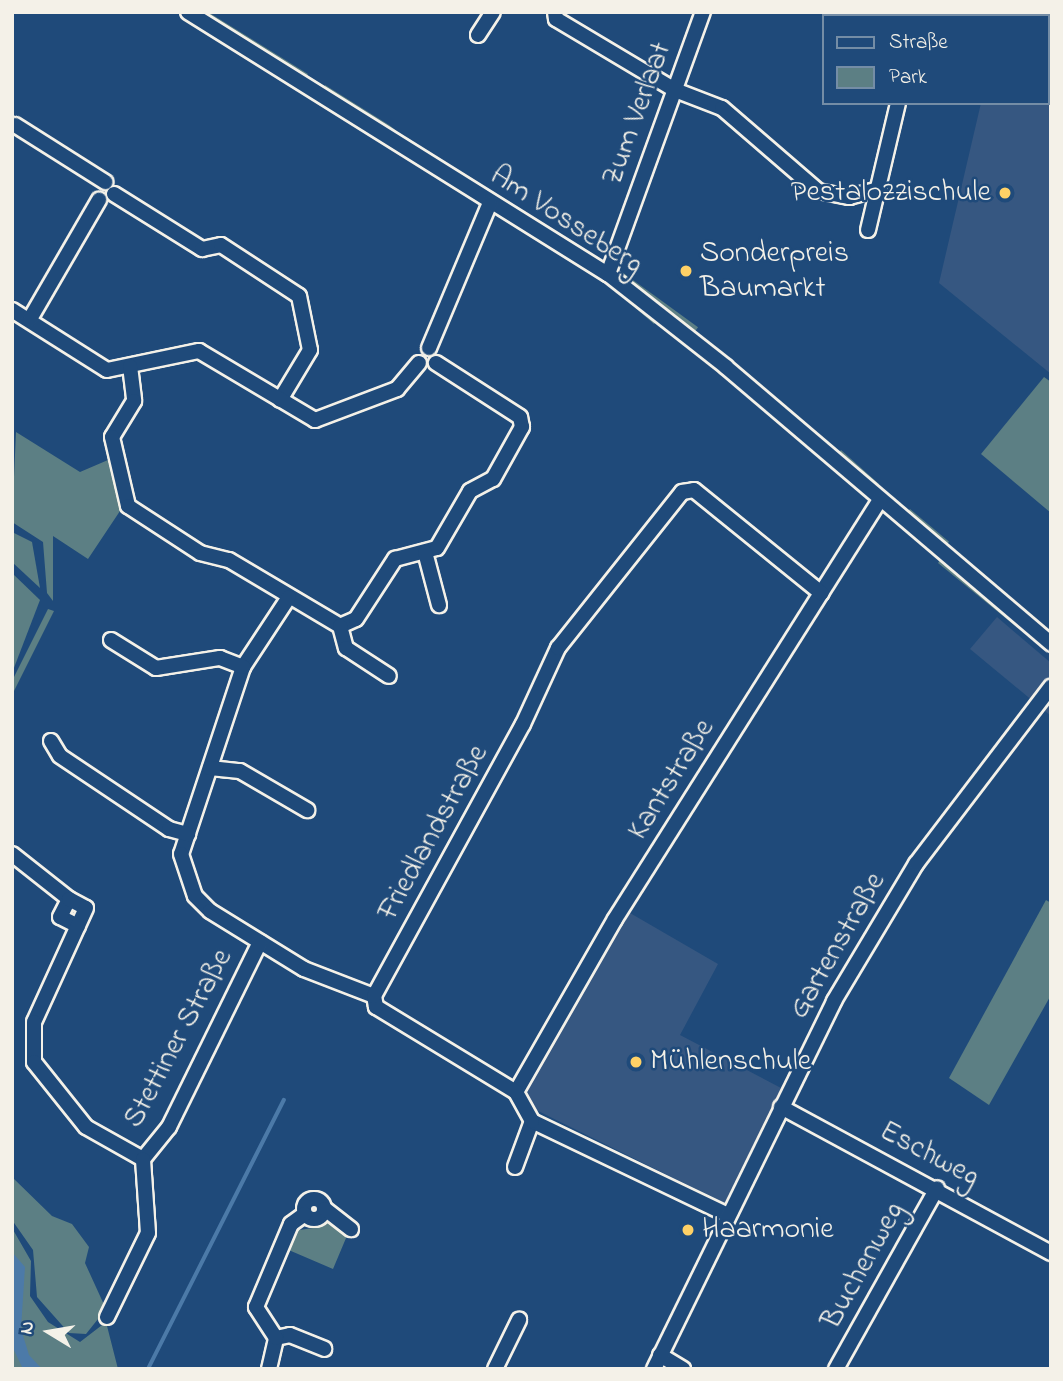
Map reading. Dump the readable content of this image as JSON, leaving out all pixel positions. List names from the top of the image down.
{
  "streets": {
    "street": [
      "Zum Verlaat",
      "Am Vosseberg",
      "Kantstraße",
      "Friedlandstraße",
      "Gartenstraße",
      "Stettiner Straße",
      "Eschweg",
      "Buchenweg"
    ]
  },
  "crossings": [
    ["Zum Verlaat", "Am Vosseberg"],
    ["Am Vosseberg", "Kantstraße"],
    ["Kantstraße", "Friedlandstraße"],
    ["Gartenstraße", "Eschweg"],
    ["Eschweg", "Buchenweg"]
  ],
  "places": [
    "Pestalozzischule",
    "Sonderpreis Baumarkt",
    "Mühlenschule",
    "Haarmonie"
  ],
  "legend": ["Straße", "Park"],
  "north": "left"
}
